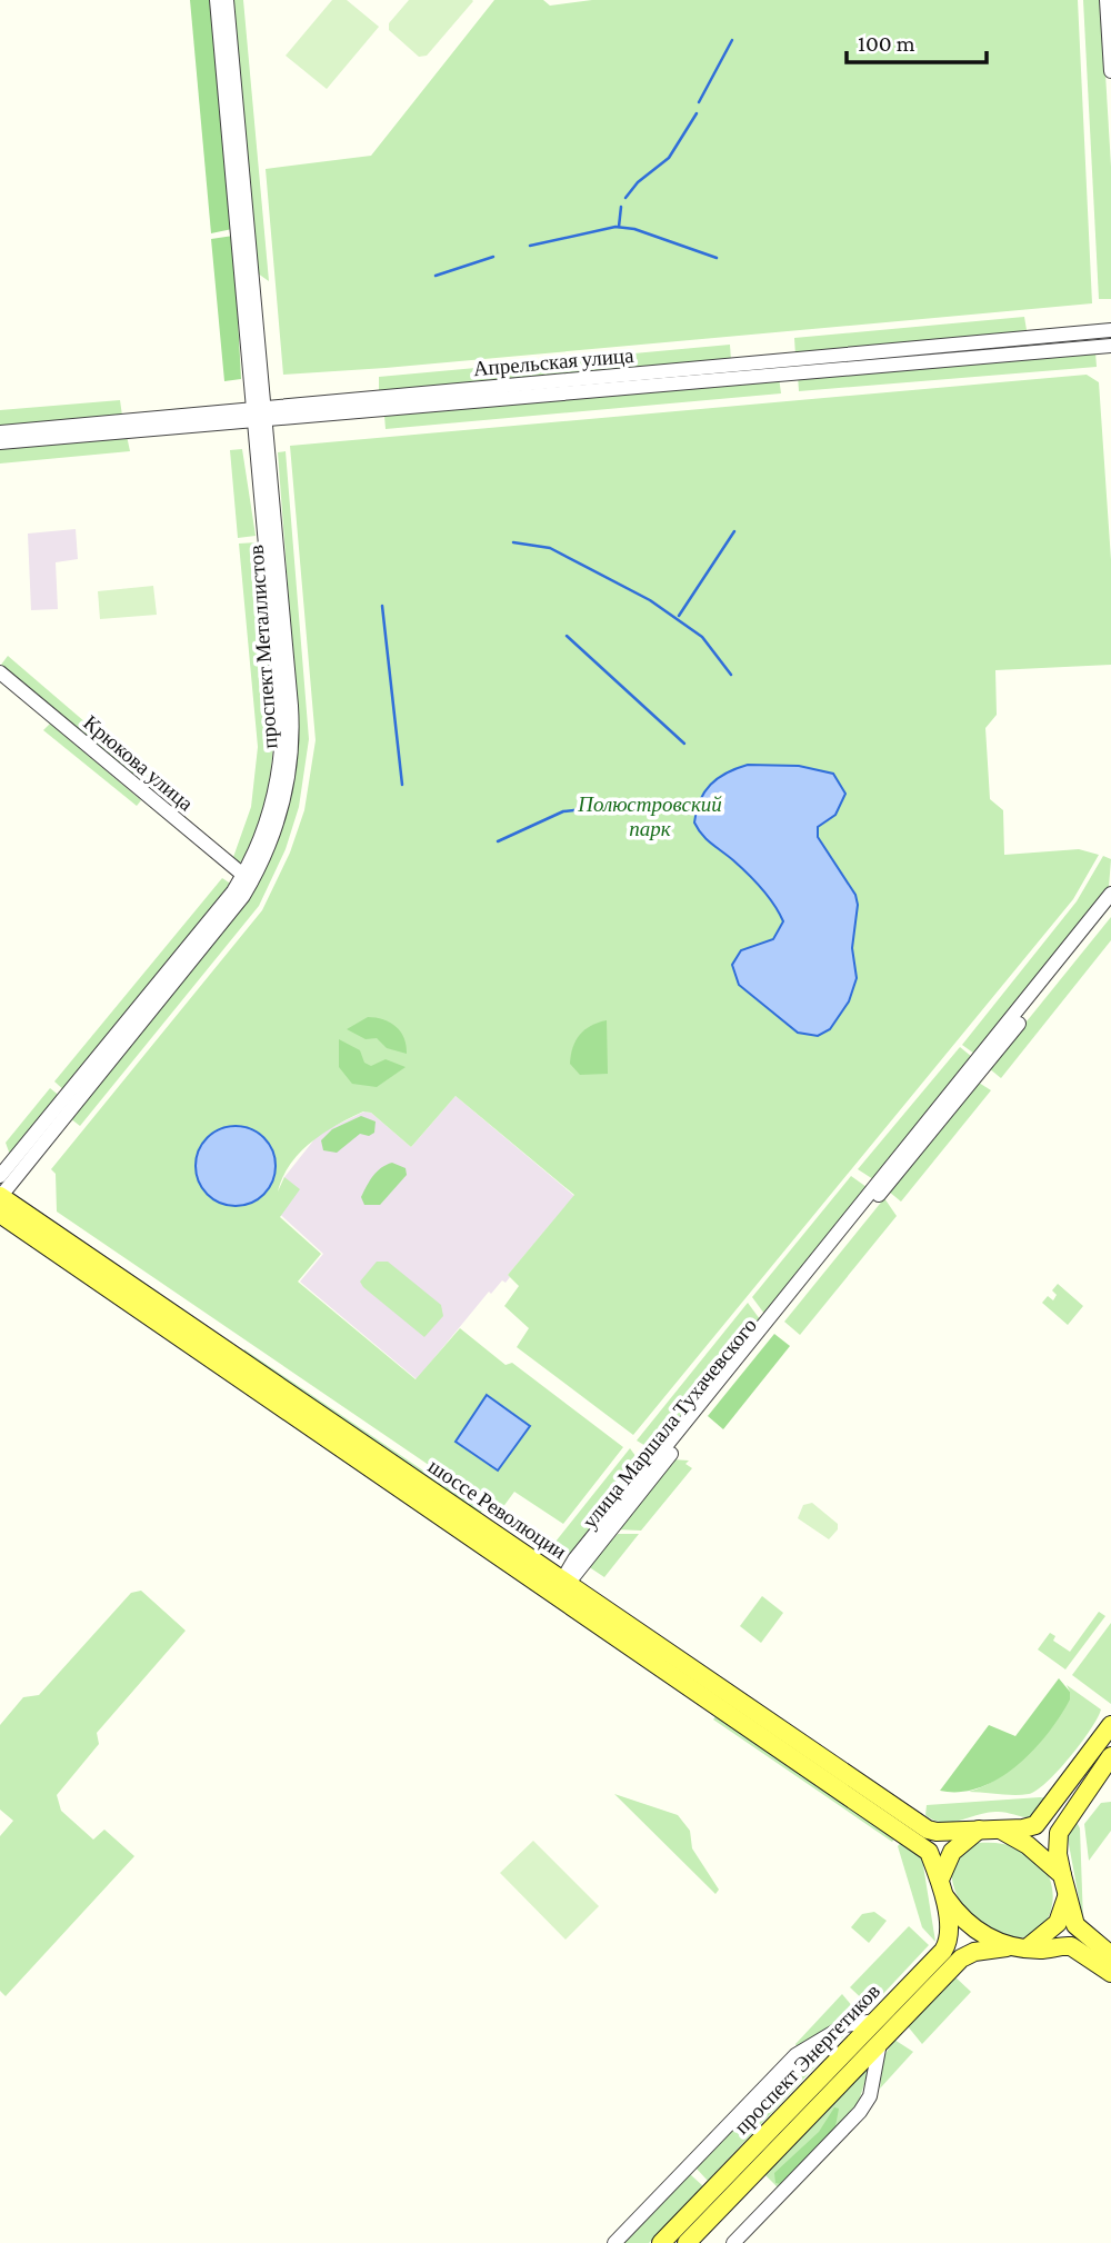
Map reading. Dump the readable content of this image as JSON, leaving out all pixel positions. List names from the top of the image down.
{
  "streets": {
    "main road": ["шоссе Революции", "проспект Энергетиков"],
    "street": [
      "Апрельская улица",
      "проспект Металлистов",
      "Крюкова улица",
      "улица Маршала Тухачевского"
    ]
  },
  "crossings": [
    ["Апрельская улица", "проспект Металлистов"],
    ["проспект Металлистов", "Крюкова улица"],
    ["проспект Металлистов", "шоссе Революции"],
    ["улица Маршала Тухачевского", "шоссе Революции"],
    ["шоссе Революции", "проспект Энергетиков"]
  ],
  "parks": ["Полюстровский парк"],
  "scale_bar": "100 m"
}
